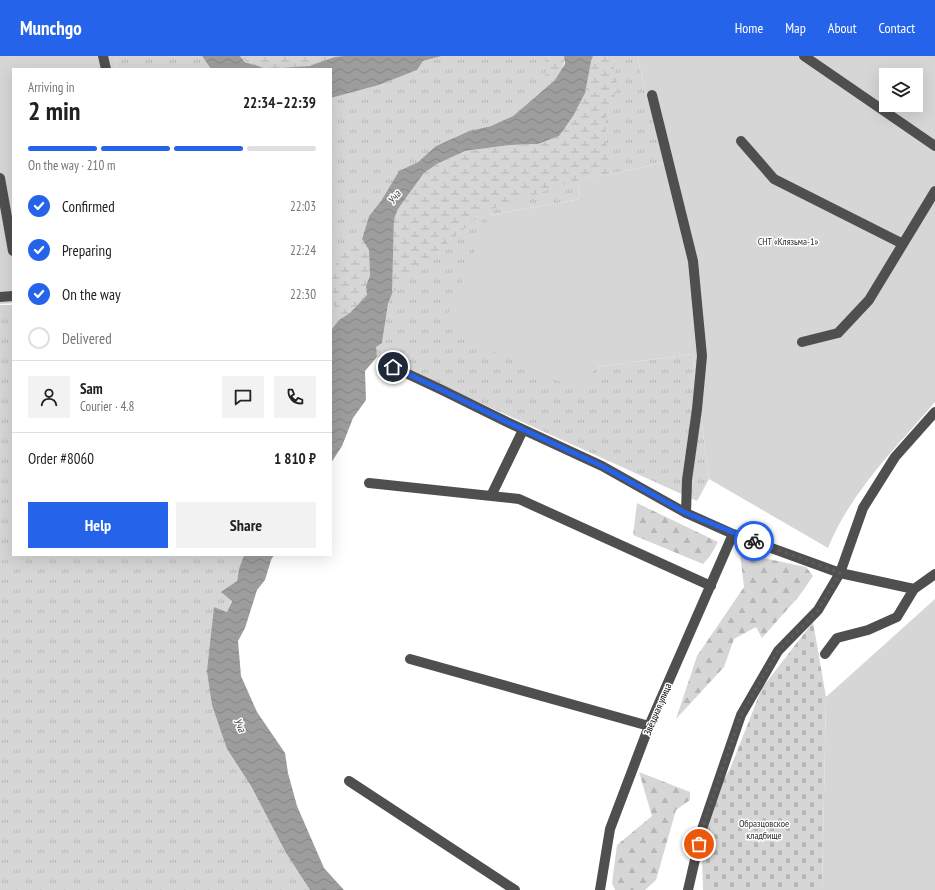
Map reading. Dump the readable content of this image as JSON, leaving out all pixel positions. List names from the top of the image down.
{
  "streets": {
    "street": ["Звёздная улица"]
  },
  "water": ["Уча"],
  "parks": ["СНТ «Клязьма-1»", "Образцовское кладбище"],
  "page": {
    "header": "Munchgo",
    "nav": [
      "Home",
      "Map",
      "About",
      "Contact"
    ],
    "heading": ["2 min", "Arriving in", "22:34–22:39"],
    "panel": [
      "Sam",
      "Courier · 4.8",
      "Order #8060",
      "1 810 ₽"
    ],
    "bar": "On the way · 210 m",
    "list": [
      ["Confirmed", "22:03"],
      ["Preparing", "22:24"],
      ["On the way", "22:30"],
      "Delivered"
    ],
    "buttons": ["Help", "Share"]
  }
}
